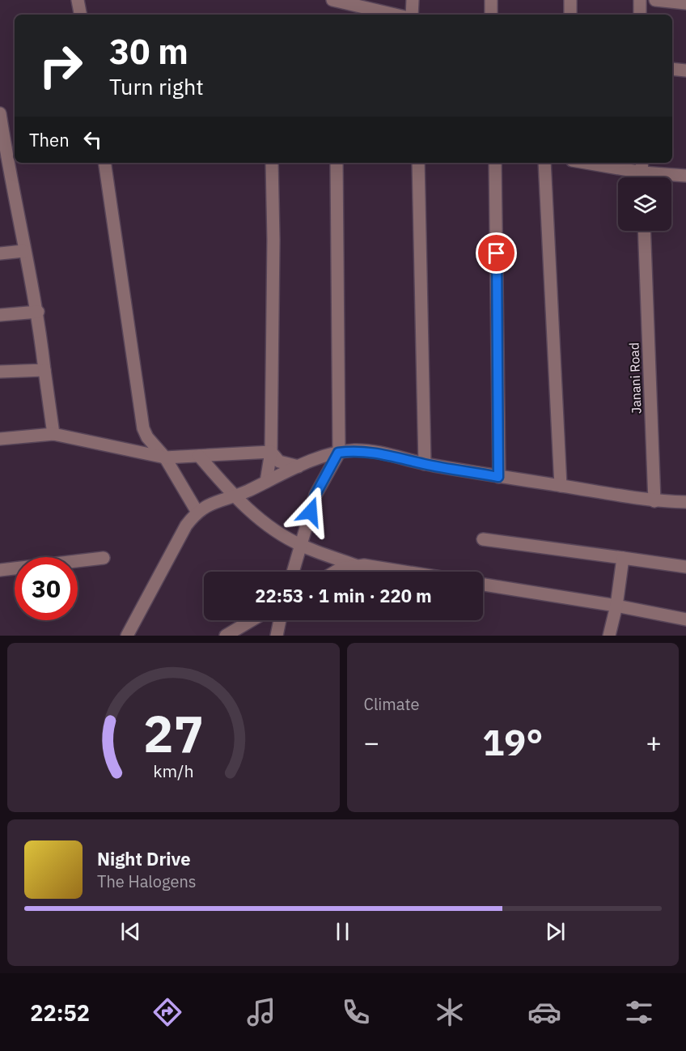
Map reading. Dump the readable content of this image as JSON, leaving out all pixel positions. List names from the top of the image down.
{
  "streets": {
    "street": ["Janani Road"]
  },
  "page": {
    "turn": ["30 m", "Turn right"],
    "then": "Then",
    "limit": "30",
    "trip": "22:53 · 1 min · 220 m",
    "tile": "Climate",
    "heat": ["−", "19°", "+"],
    "song": ["Night Drive", "The Halogens"],
    "tabs": "22:52",
    "gauge": ["27", "km/h"]
  }
}
